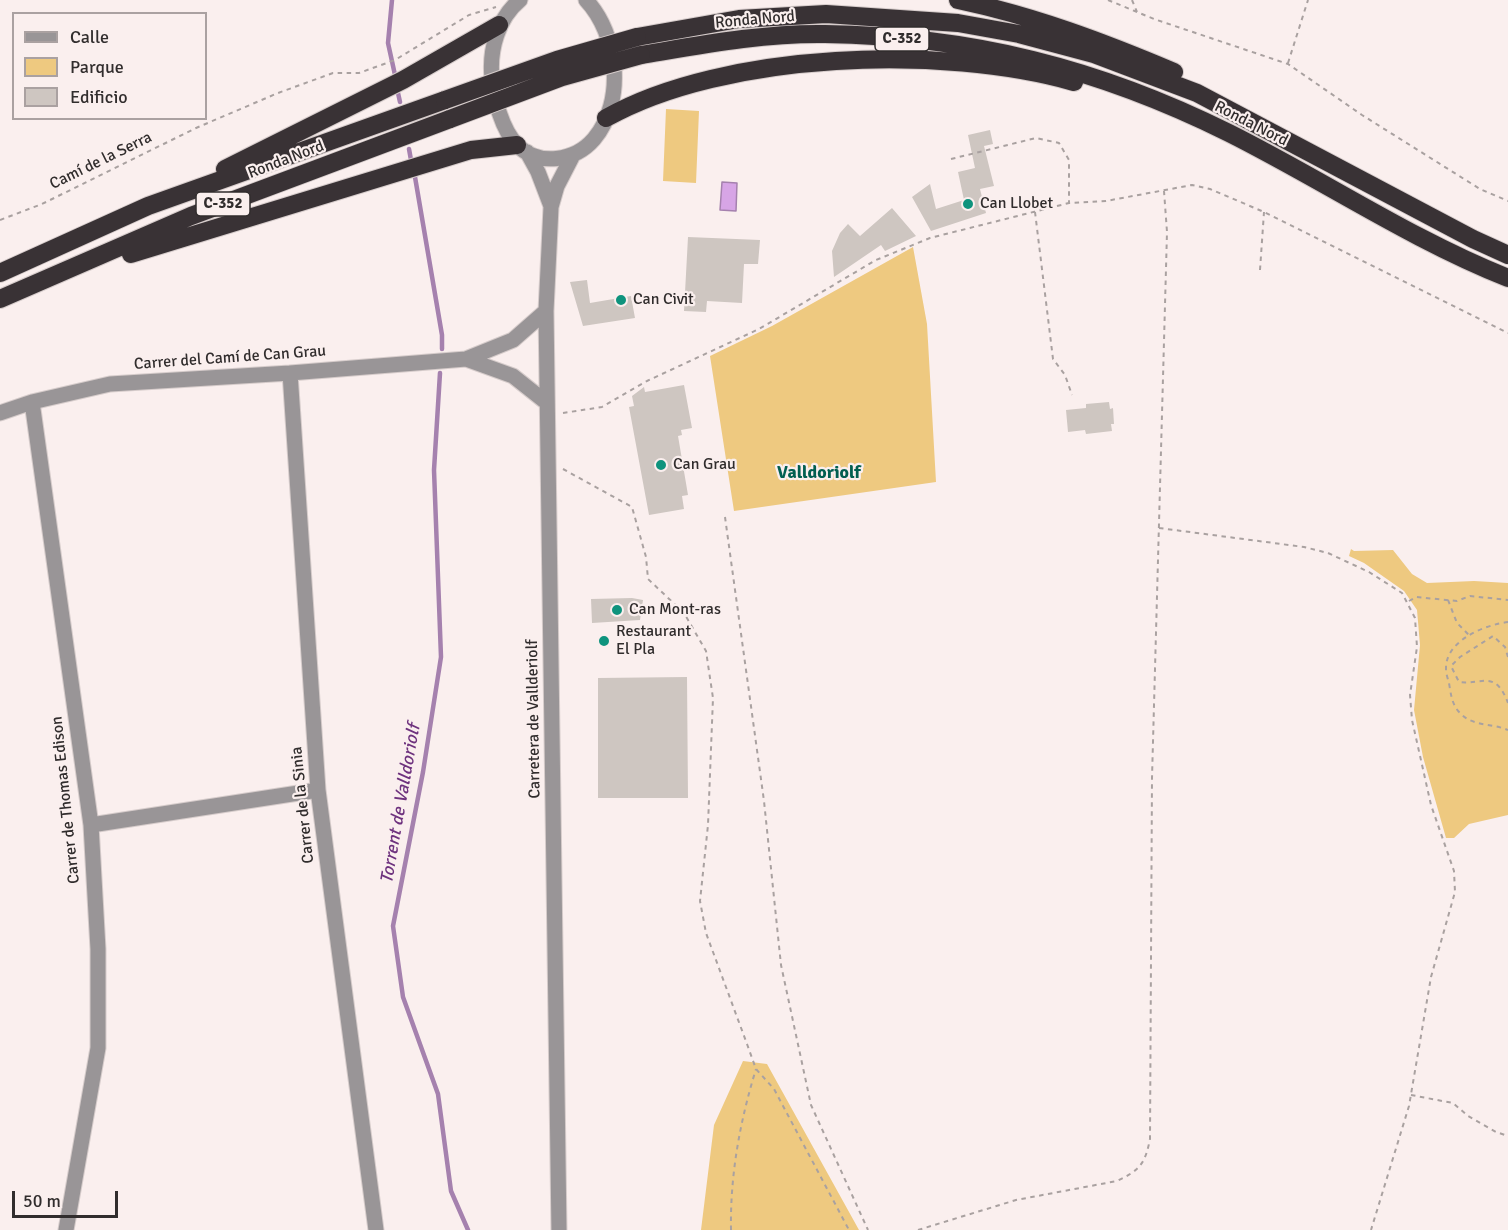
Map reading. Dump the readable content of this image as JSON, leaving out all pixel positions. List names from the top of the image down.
{
  "streets": {
    "highway": ["Ronda Nord", "C-352"],
    "street": [
      "Carrer del Camí de Can Grau",
      "Carretera de Vallderiolf",
      "Carrer de Thomas Edison",
      "Carrer de la Sinia"
    ],
    "path": ["Camí de la Serra"]
  },
  "crossings": [
    ["Carrer del Camí de Can Grau", "Carretera de Vallderiolf"],
    ["Carrer del Camí de Can Grau", "Carrer de Thomas Edison"],
    ["Carrer del Camí de Can Grau", "Carrer de la Sinia"]
  ],
  "districts": ["Valldoriolf"],
  "water": ["Torrent de Valldoriolf"],
  "places": [
    "Can Llobet",
    "Can Civit",
    "Can Grau",
    "Can Mont-ras",
    "Restaurant El Pla"
  ],
  "legend": ["Calle", "Parque", "Edificio"],
  "scale_bar": "50 m"
}
